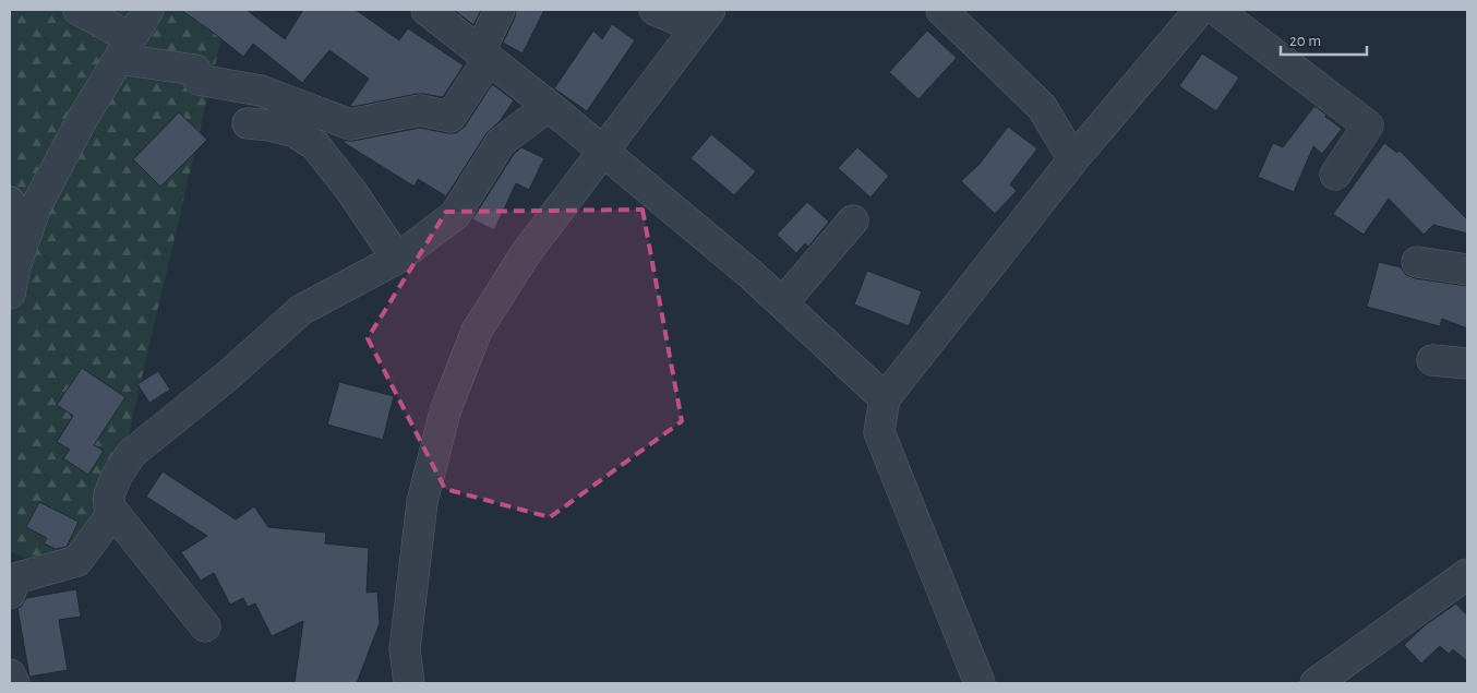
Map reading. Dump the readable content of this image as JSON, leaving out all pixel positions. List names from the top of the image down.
{
  "scale_bar": "20 m"
}
